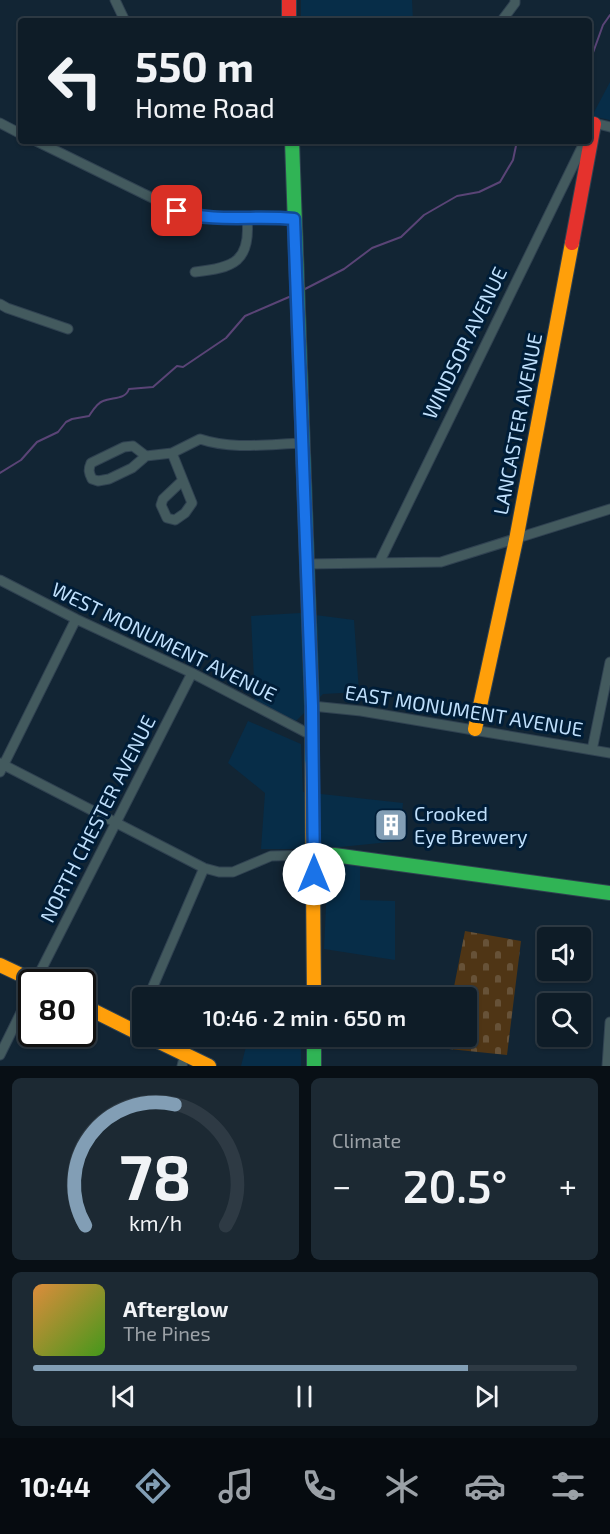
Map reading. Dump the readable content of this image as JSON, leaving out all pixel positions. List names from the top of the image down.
{
  "streets": {
    "main road": ["LANCASTER AVENUE"],
    "street": [
      "WINDSOR AVENUE",
      "WEST MONUMENT AVENUE",
      "EAST MONUMENT AVENUE",
      "NORTH CHESTER AVENUE"
    ]
  },
  "crossings": [
    ["LANCASTER AVENUE", "EAST MONUMENT AVENUE"],
    ["WEST MONUMENT AVENUE", "NORTH CHESTER AVENUE"]
  ],
  "places": {
    "building": ["Crooked Eye Brewery"]
  },
  "page": {
    "turn": ["550 m", "Home Road"],
    "limit": "80",
    "trip": "10:46 · 2 min · 650 m",
    "tile": "Climate",
    "heat": ["−", "20.5°", "+"],
    "song": ["Afterglow", "The Pines"],
    "tabs": "10:44",
    "gauge": ["78", "km/h"]
  }
}
